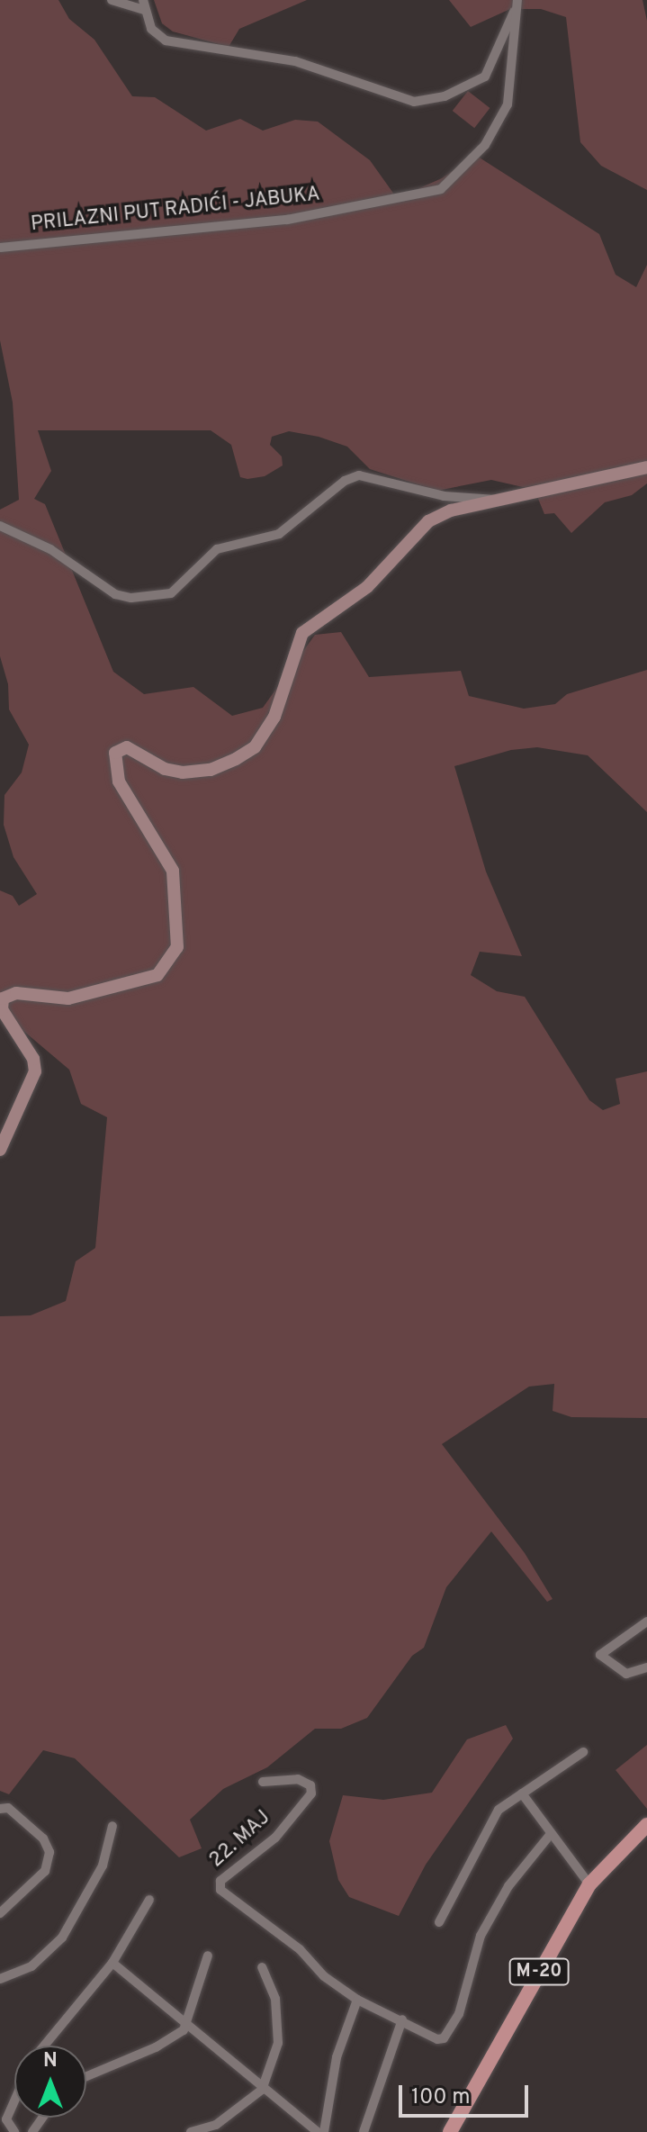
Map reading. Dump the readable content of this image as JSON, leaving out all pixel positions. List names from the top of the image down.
{
  "streets": {
    "main road": ["M-20"],
    "street": ["PRILAZNI PUT RADIĆI - JABUKA", "22. MAJ"]
  },
  "scale_bar": "100 m",
  "north": "top"
}
